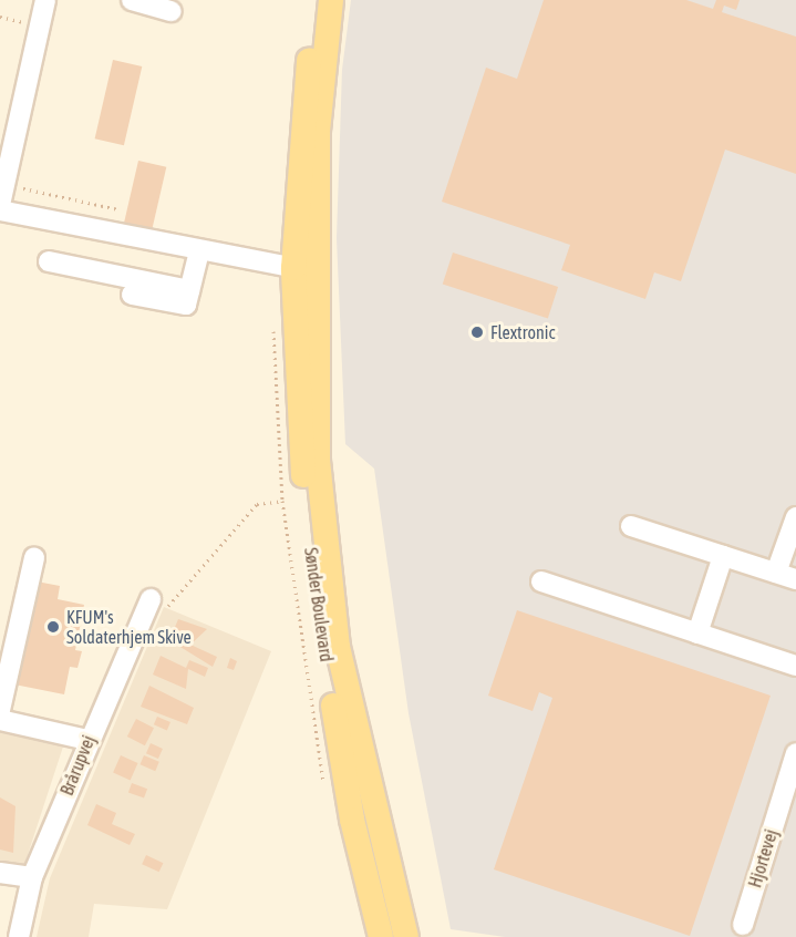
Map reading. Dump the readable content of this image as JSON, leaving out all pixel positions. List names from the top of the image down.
{
  "streets": {
    "main road": ["Sønder Boulevard"],
    "street": ["Brårupvej", "Hjortevej"]
  },
  "places": ["Flextronic", "KFUM's Soldaterhjem Skive"]
}
